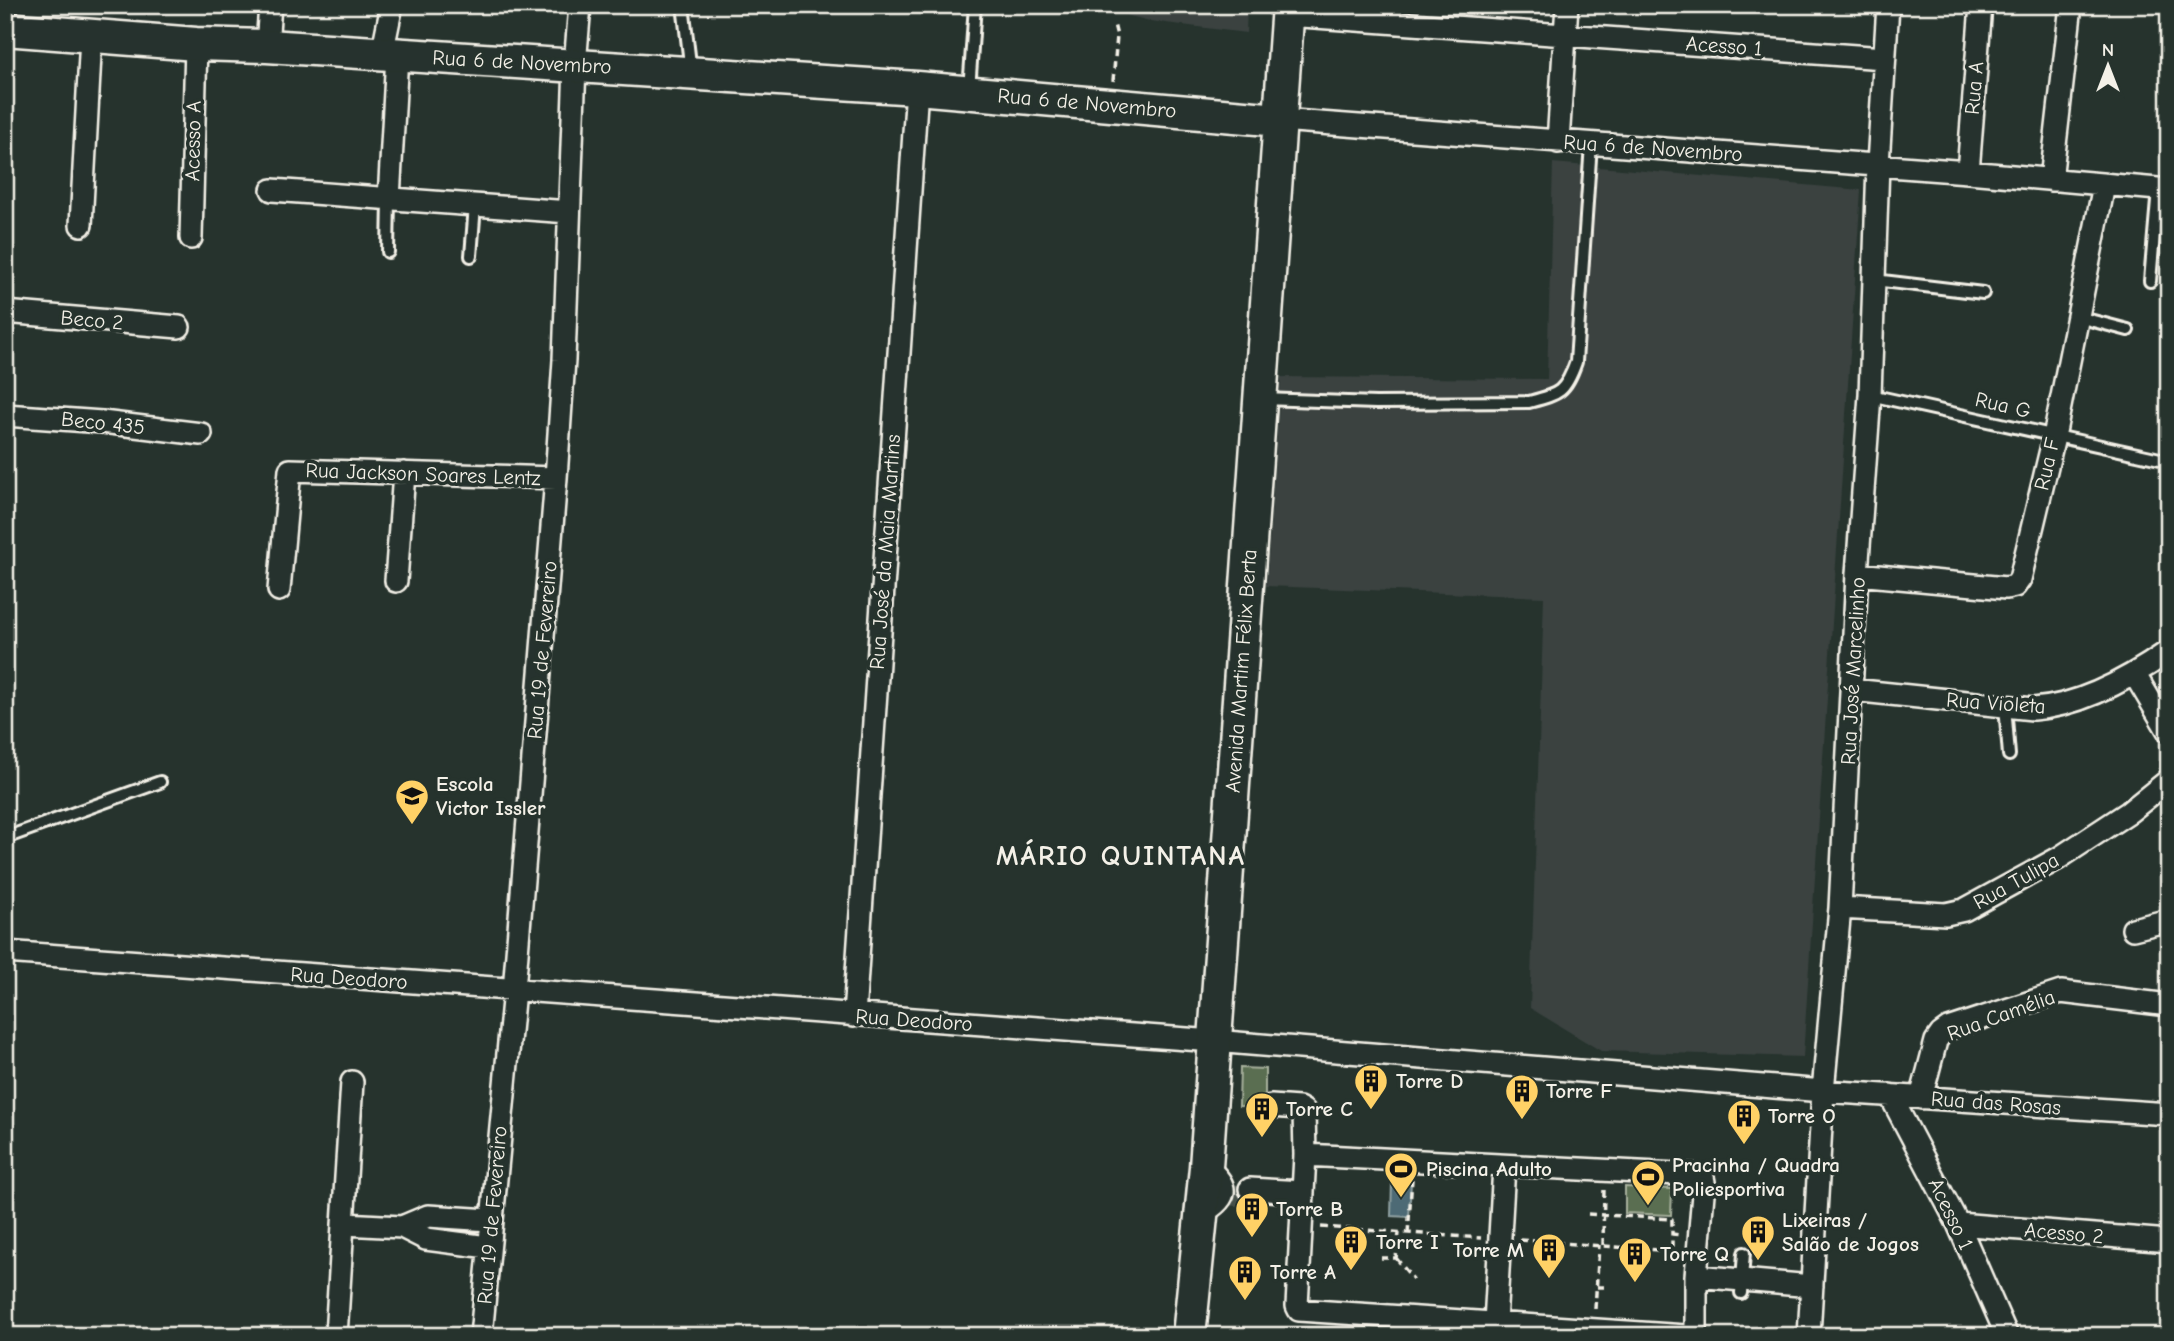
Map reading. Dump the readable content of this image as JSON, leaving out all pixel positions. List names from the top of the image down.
{
  "streets": {
    "street": [
      "Acesso 1",
      "Rua 6 de Novembro",
      "Rua A",
      "Acesso A",
      "Beco 2",
      "Beco 435",
      "Rua F",
      "Rua Jackson Soares Lentz",
      "Rua José da Maia Martins",
      "Rua 19 de Fevereiro",
      "Avenida Martim Félix Berta",
      "Rua José Marcelinho",
      "Rua Violeta",
      "Rua Tulipa",
      "Rua Deodoro",
      "Rua Camélia",
      "Rua das Rosas",
      "Acesso 2"
    ],
    "lane": ["Rua G"]
  },
  "crossings": [
    ["Acesso 1", "Avenida Martim Félix Berta"],
    ["Acesso 1", "Rua José Marcelinho"],
    ["Acesso 1", "Rua das Rosas"],
    ["Acesso 1", "Acesso 2"],
    ["Rua 6 de Novembro", "Rua A"],
    ["Rua 6 de Novembro", "Acesso A"],
    ["Rua 6 de Novembro", "Rua F"],
    ["Rua 6 de Novembro", "Rua José da Maia Martins"],
    ["Rua 6 de Novembro", "Rua 19 de Fevereiro"],
    ["Rua 6 de Novembro", "Avenida Martim Félix Berta"],
    ["Rua 6 de Novembro", "Rua José Marcelinho"],
    ["Rua G", "Rua F"],
    ["Rua G", "Rua José Marcelinho"],
    ["Rua F", "Rua José Marcelinho"],
    ["Rua Jackson Soares Lentz", "Rua 19 de Fevereiro"],
    ["Rua José da Maia Martins", "Rua Deodoro"],
    ["Rua 19 de Fevereiro", "Rua Deodoro"],
    ["Avenida Martim Félix Berta", "Rua Deodoro"],
    ["Rua José Marcelinho", "Rua Violeta"],
    ["Rua José Marcelinho", "Rua Tulipa"],
    ["Rua José Marcelinho", "Rua Deodoro"],
    ["Rua José Marcelinho", "Rua das Rosas"],
    ["Rua Deodoro", "Rua das Rosas"],
    ["Rua Camélia", "Rua das Rosas"]
  ],
  "districts": ["MÁRIO QUINTANA"],
  "places": {
    "school or university": ["Escola Victor Issler"],
    "building": [
      "Torre D",
      "Torre F",
      "Torre C",
      "Torre O",
      "Torre B",
      "Lixeiras / Salão de Jogos",
      "Torre I",
      "Torre M",
      "Torre Q",
      "Torre A"
    ],
    "sports": ["Piscina Adulto", "Pracinha / Quadra Poliesportiva"]
  },
  "north": "top"
}
